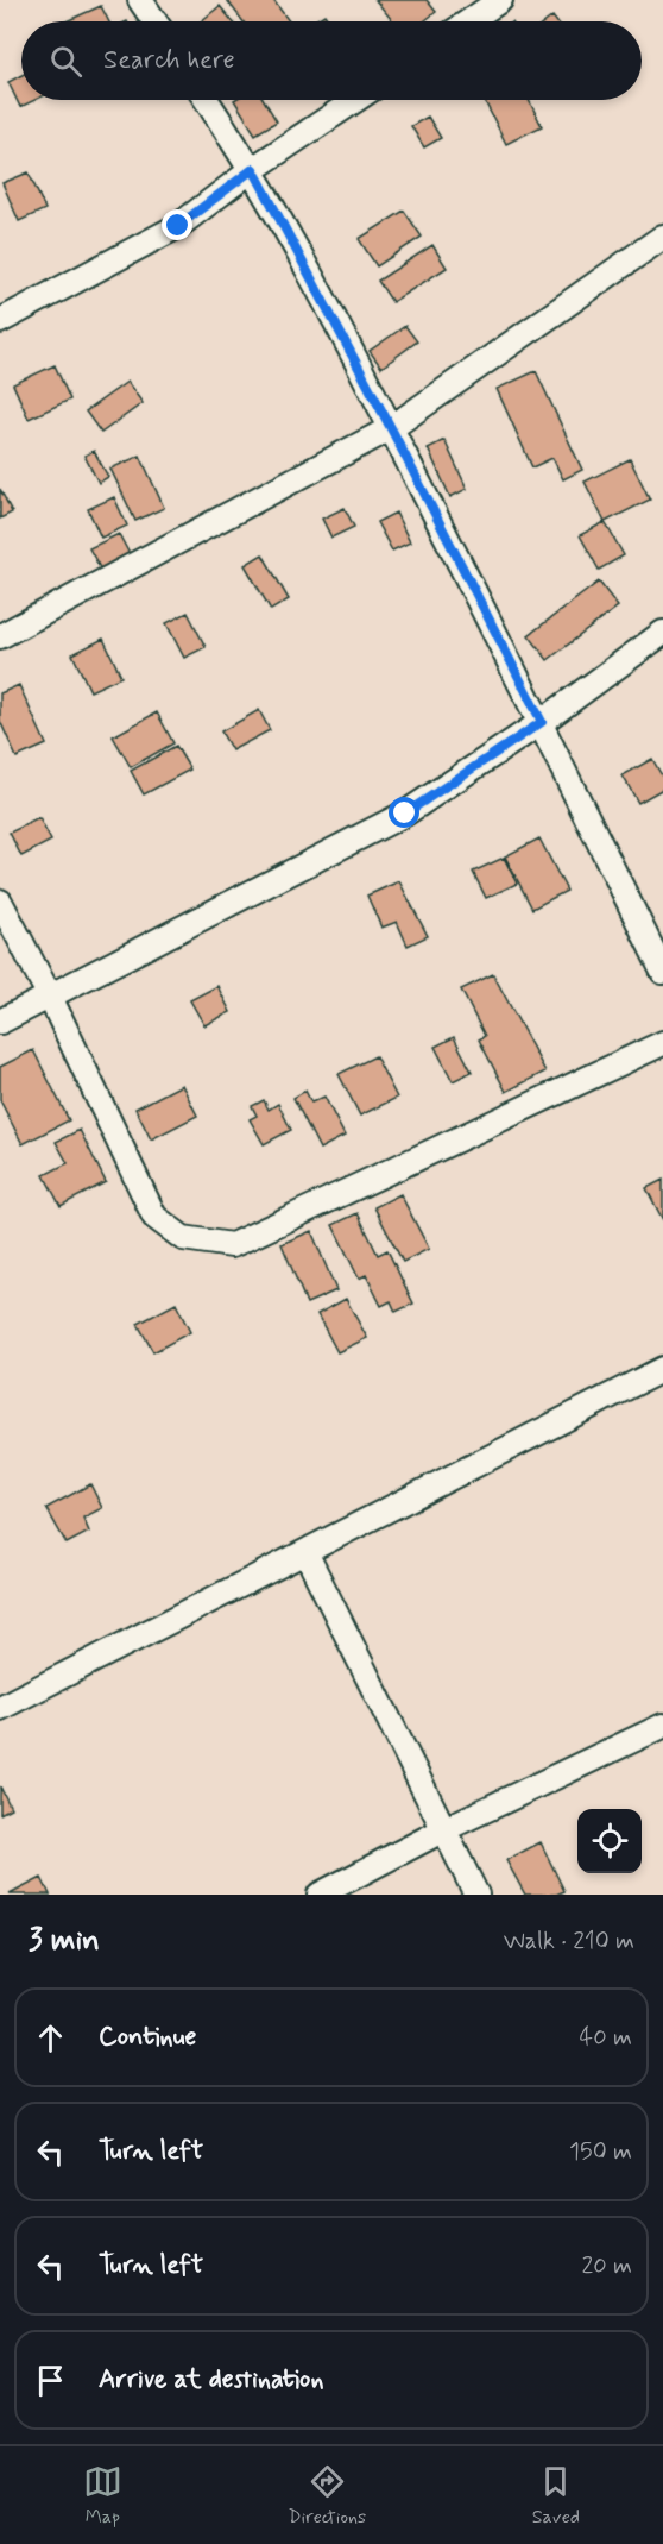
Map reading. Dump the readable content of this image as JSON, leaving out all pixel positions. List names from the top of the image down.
{
  "page": {
    "search": "Search here",
    "heading": ["3 min", "Walk · 210 m"],
    "list": [
      ["Continue", "40 m"],
      ["Turn left", "150 m"],
      ["Turn left", "20 m"],
      "Arrive at destination"
    ],
    "nav": ["Map", "Directions", "Saved"]
  }
}
